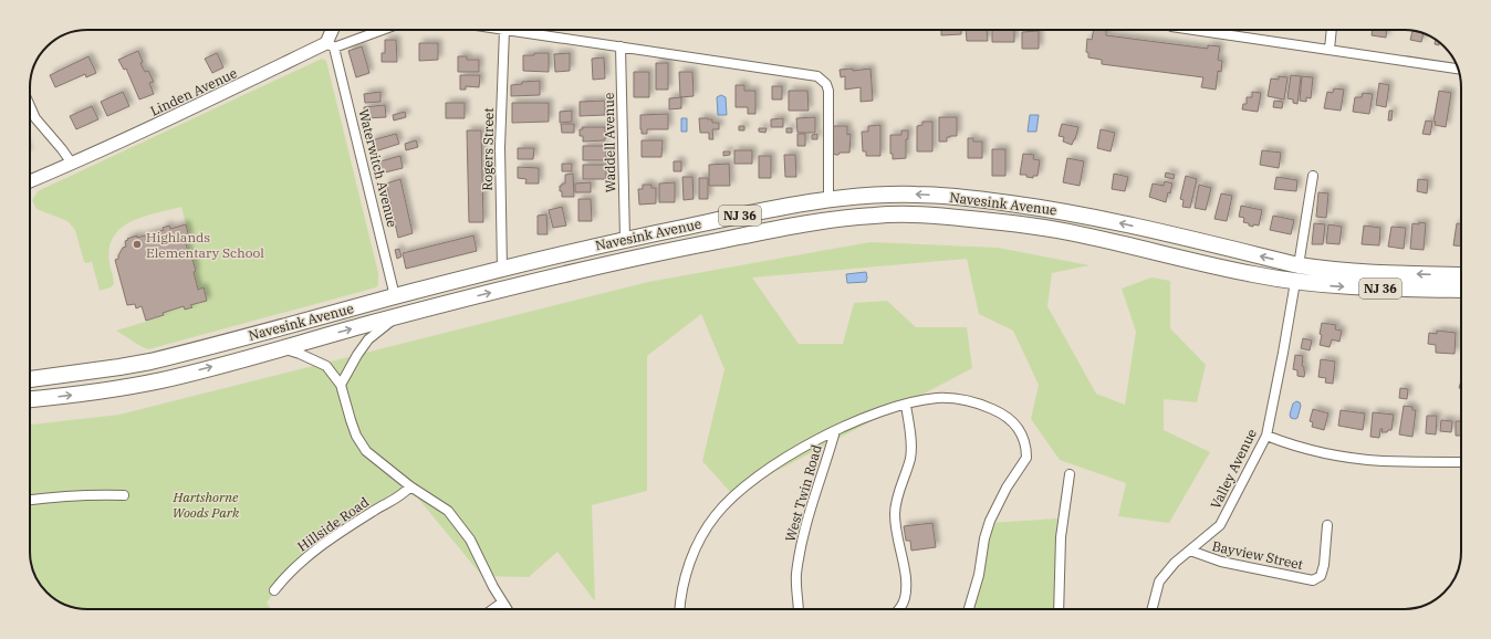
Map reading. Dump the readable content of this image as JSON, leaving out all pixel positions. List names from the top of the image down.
{
  "streets": {
    "highway": ["Navesink Avenue", "NJ 36"],
    "street": [
      "Linden Avenue",
      "Waddell Avenue",
      "Rogers Street",
      "Waterwitch Avenue",
      "Valley Avenue",
      "West Twin Road",
      "Hillside Road",
      "Bayview Street"
    ]
  },
  "crossings": [
    ["Linden Avenue", "Waterwitch Avenue"],
    ["Waddell Avenue", "Navesink Avenue"],
    ["Rogers Street", "Navesink Avenue"],
    ["Waterwitch Avenue", "Navesink Avenue"],
    ["Navesink Avenue", "Valley Avenue"],
    ["Valley Avenue", "Bayview Street"]
  ],
  "parks": ["Hartshorne Woods Park"],
  "places": ["Highlands Elementary School"]
}
